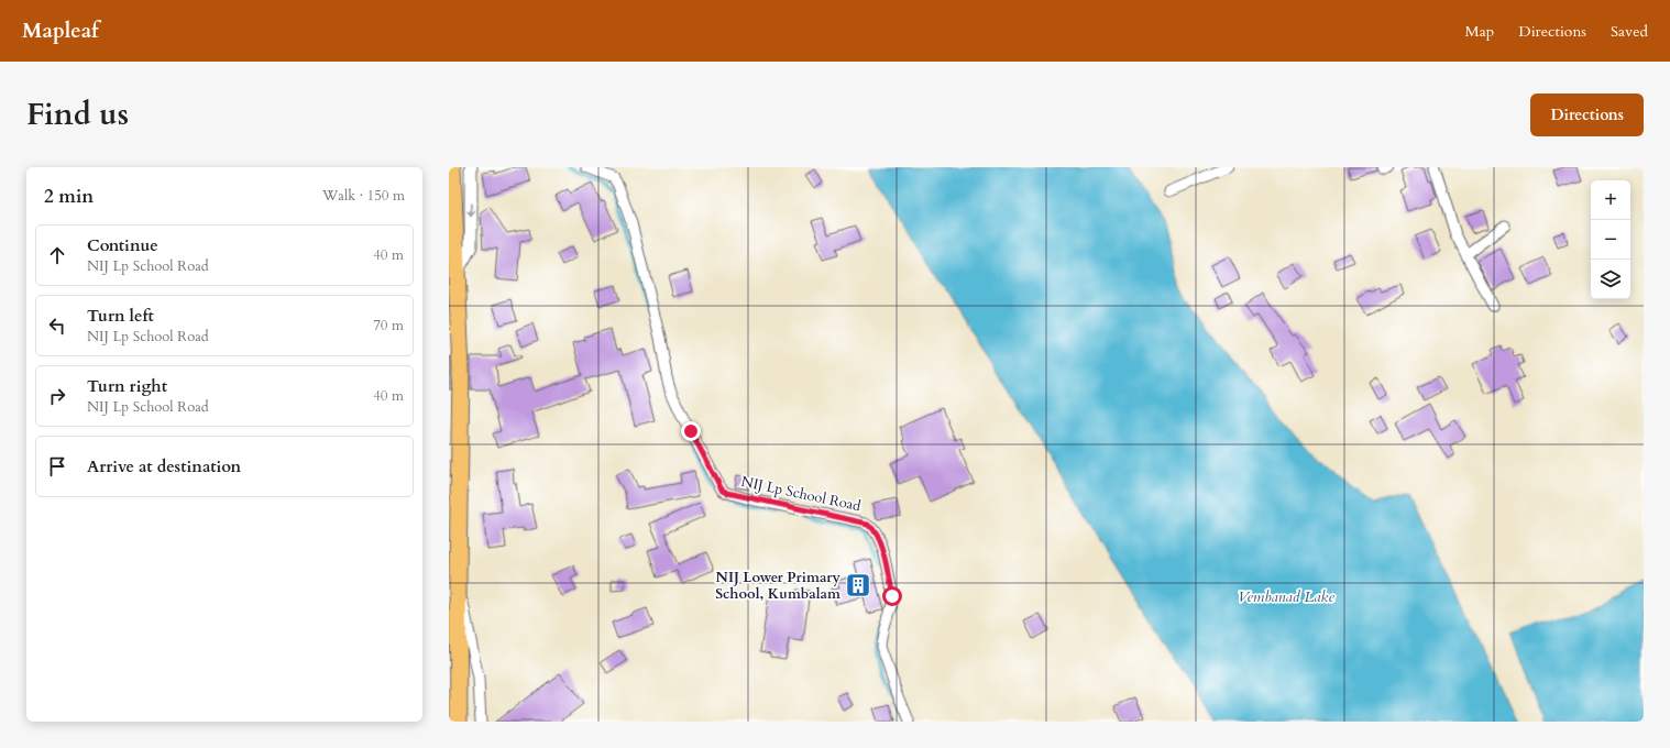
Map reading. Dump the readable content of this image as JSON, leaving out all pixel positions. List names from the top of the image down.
{
  "streets": {
    "street": ["NIJ Lp School Road"]
  },
  "water": ["Vembanad Lake"],
  "places": {
    "building": ["NIJ Lower Primary School, Kumbalam"]
  },
  "page": {
    "header": "Mapleaf",
    "nav": ["Map", "Directions", "Saved"],
    "title": "Find us",
    "buttons": "Directions",
    "heading": ["2 min", "Walk · 150 m"],
    "map_buttons": ["+", "−"],
    "list": [
      ["Continue", "NIJ Lp School Road", "40 m"],
      ["Turn left", "NIJ Lp School Road", "70 m"],
      ["Turn right", "NIJ Lp School Road", "40 m"],
      "Arrive at destination"
    ]
  }
}
